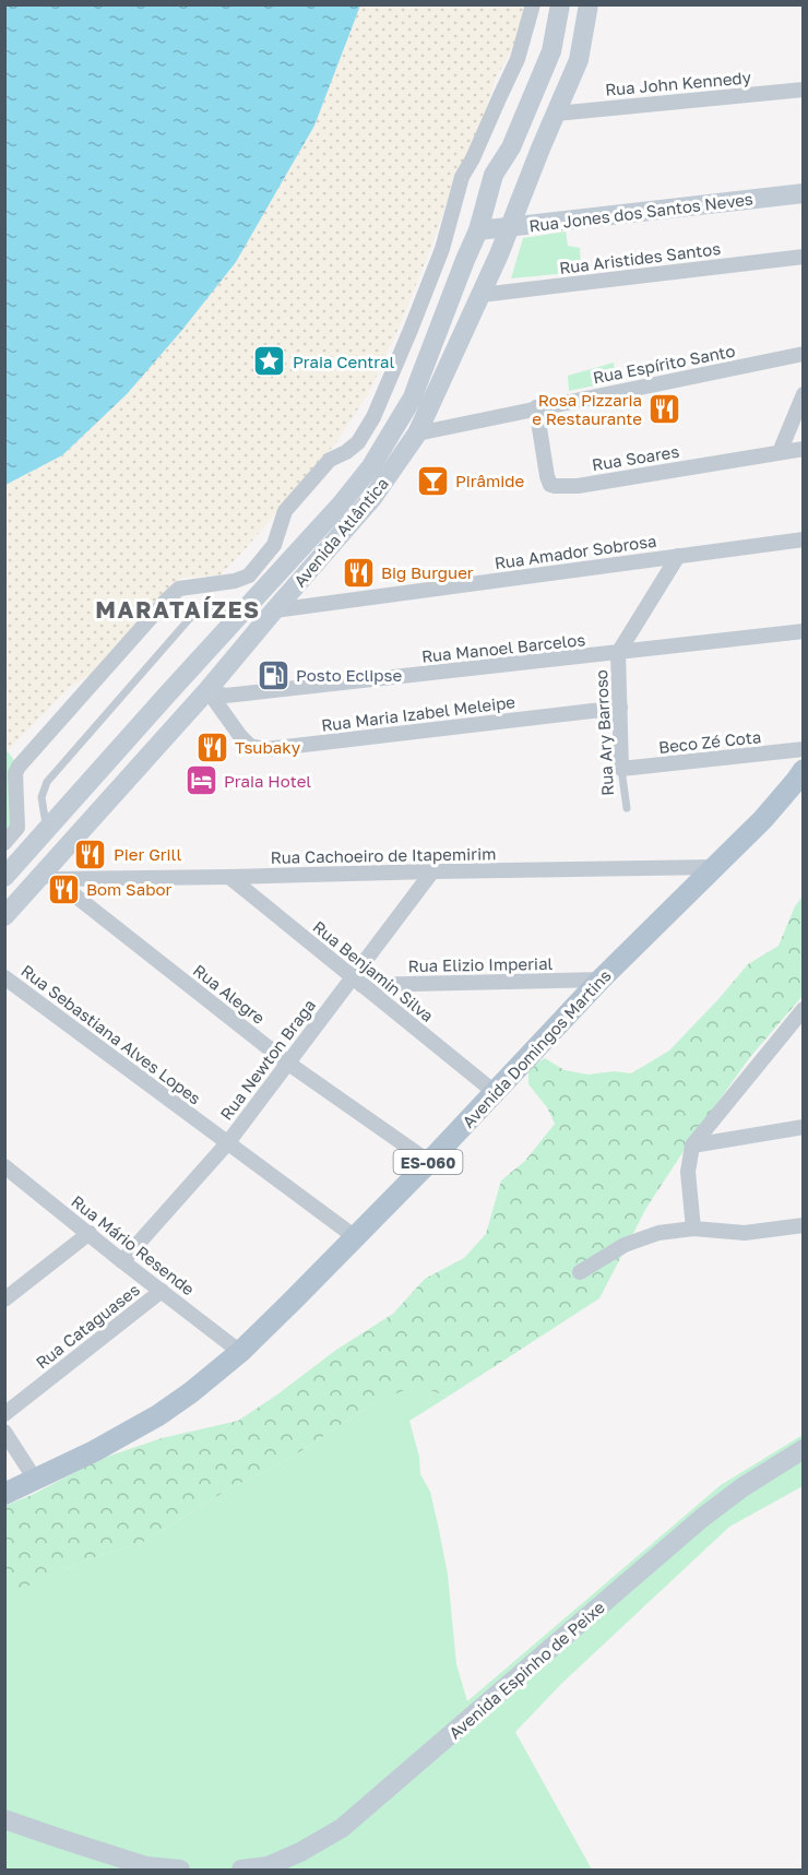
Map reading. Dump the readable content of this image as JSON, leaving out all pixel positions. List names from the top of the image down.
{
  "streets": {
    "main road": ["Avenida Domingos Martins", "ES-060"],
    "street": [
      "Rua John Kennedy",
      "Rua Jones dos Santos Neves",
      "Rua Aristides Santos",
      "Rua Espírito Santo",
      "Rua Soares",
      "Avenida Atlântica",
      "Rua Amador Sobrosa",
      "Rua Manoel Barcelos",
      "Rua Maria Izabel Meleipe",
      "Rua Ary Barroso",
      "Beco Zé Cota",
      "Rua Cachoeiro de Itapemirim",
      "Rua Elizio Imperial",
      "Rua Benjamin Silva",
      "Rua Alegre",
      "Rua Sebastiana Alves Lopes",
      "Rua Newton Braga",
      "Rua Mário Resende",
      "Rua Cataguases",
      "Avenida Espinho de Peixe"
    ]
  },
  "crossings": [
    ["Rua John Kennedy", "Avenida Atlântica"],
    ["Rua Jones dos Santos Neves", "Avenida Atlântica"],
    ["Rua Aristides Santos", "Avenida Atlântica"],
    ["Rua Espírito Santo", "Rua Soares"],
    ["Rua Espírito Santo", "Avenida Atlântica"],
    ["Avenida Atlântica", "Rua Amador Sobrosa"],
    ["Avenida Atlântica", "Rua Manoel Barcelos"],
    ["Avenida Atlântica", "Rua Maria Izabel Meleipe"],
    ["Avenida Atlântica", "Rua Cachoeiro de Itapemirim"],
    ["Avenida Atlântica", "Rua Alegre"],
    ["Rua Amador Sobrosa", "Rua Ary Barroso"],
    ["Rua Manoel Barcelos", "Rua Maria Izabel Meleipe"],
    ["Rua Manoel Barcelos", "Rua Ary Barroso"],
    ["Rua Maria Izabel Meleipe", "Rua Ary Barroso"],
    ["Rua Ary Barroso", "Beco Zé Cota"],
    ["Rua Cachoeiro de Itapemirim", "Rua Benjamin Silva"],
    ["Rua Cachoeiro de Itapemirim", "Rua Alegre"],
    ["Rua Cachoeiro de Itapemirim", "Avenida Domingos Martins"],
    ["Rua Cachoeiro de Itapemirim", "Rua Newton Braga"],
    ["Rua Elizio Imperial", "Rua Benjamin Silva"],
    ["Rua Elizio Imperial", "Avenida Domingos Martins"],
    ["Rua Elizio Imperial", "Rua Newton Braga"],
    ["Rua Benjamin Silva", "Avenida Domingos Martins"],
    ["Rua Benjamin Silva", "Rua Newton Braga"],
    ["Rua Alegre", "Avenida Domingos Martins"],
    ["Rua Alegre", "Rua Newton Braga"],
    ["Rua Sebastiana Alves Lopes", "Avenida Domingos Martins"],
    ["Rua Sebastiana Alves Lopes", "Rua Newton Braga"],
    ["Avenida Domingos Martins", "Rua Mário Resende"],
    ["Rua Newton Braga", "Rua Mário Resende"],
    ["Rua Mário Resende", "Rua Cataguases"]
  ],
  "districts": ["MARATAÍZES"],
  "places": {
    "place": ["Praia Central"],
    "restaurant": [
      "Rosa Pizzaria e Restaurante",
      "Big Burguer",
      "Tsubaky",
      "Pier Grill",
      "Bom Sabor"
    ],
    "bar": ["Pirâmide"],
    "fuel station": ["Posto Eclipse"],
    "hotel": ["Praia Hotel"]
  }
}
